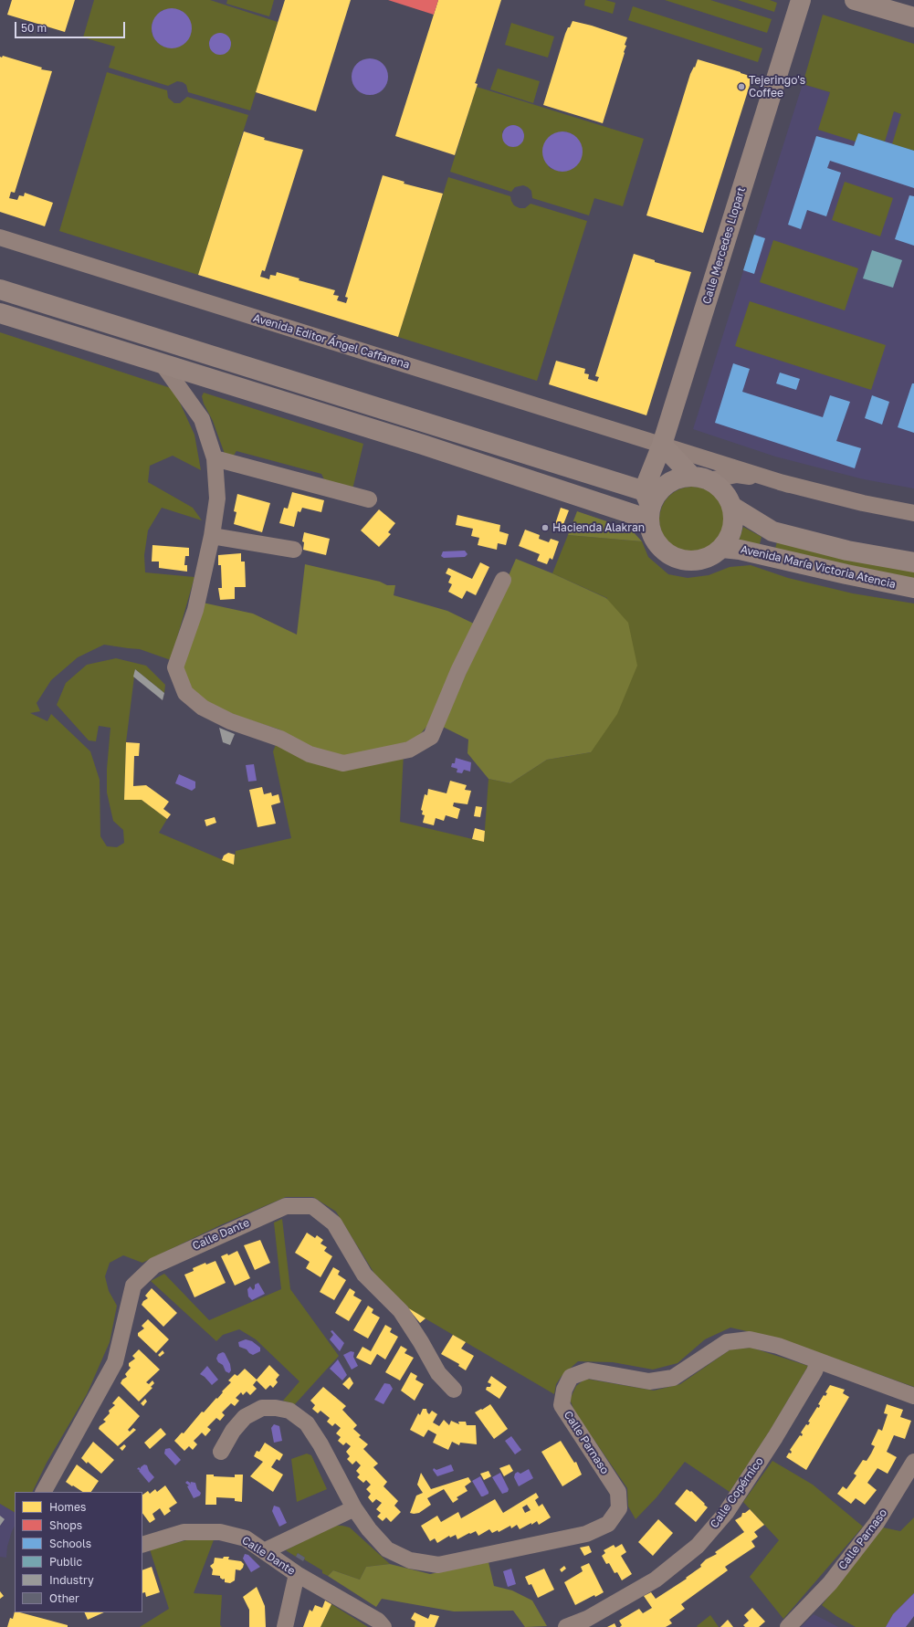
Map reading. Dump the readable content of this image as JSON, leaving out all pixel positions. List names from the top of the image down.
{
  "streets": {
    "main road": ["Calle Mercedes Llopart", "Avenida María Victoria Atencia"],
    "street": [
      "Avenida Editor Ángel Caffarena",
      "Calle Dante",
      "Calle Parnaso",
      "Calle Copérnico"
    ]
  },
  "crossings": [
    ["Calle Mercedes Llopart", "Avenida Editor Ángel Caffarena"],
    ["Calle Mercedes Llopart", "Avenida María Victoria Atencia"],
    ["Calle Parnaso", "Calle Copérnico"]
  ],
  "places": ["Tejeringo's Coffee", "Hacienda Alakran"],
  "legend": [
    "Homes",
    "Shops",
    "Schools",
    "Public",
    "Industry",
    "Other"
  ],
  "scale_bar": "50 m"
}
